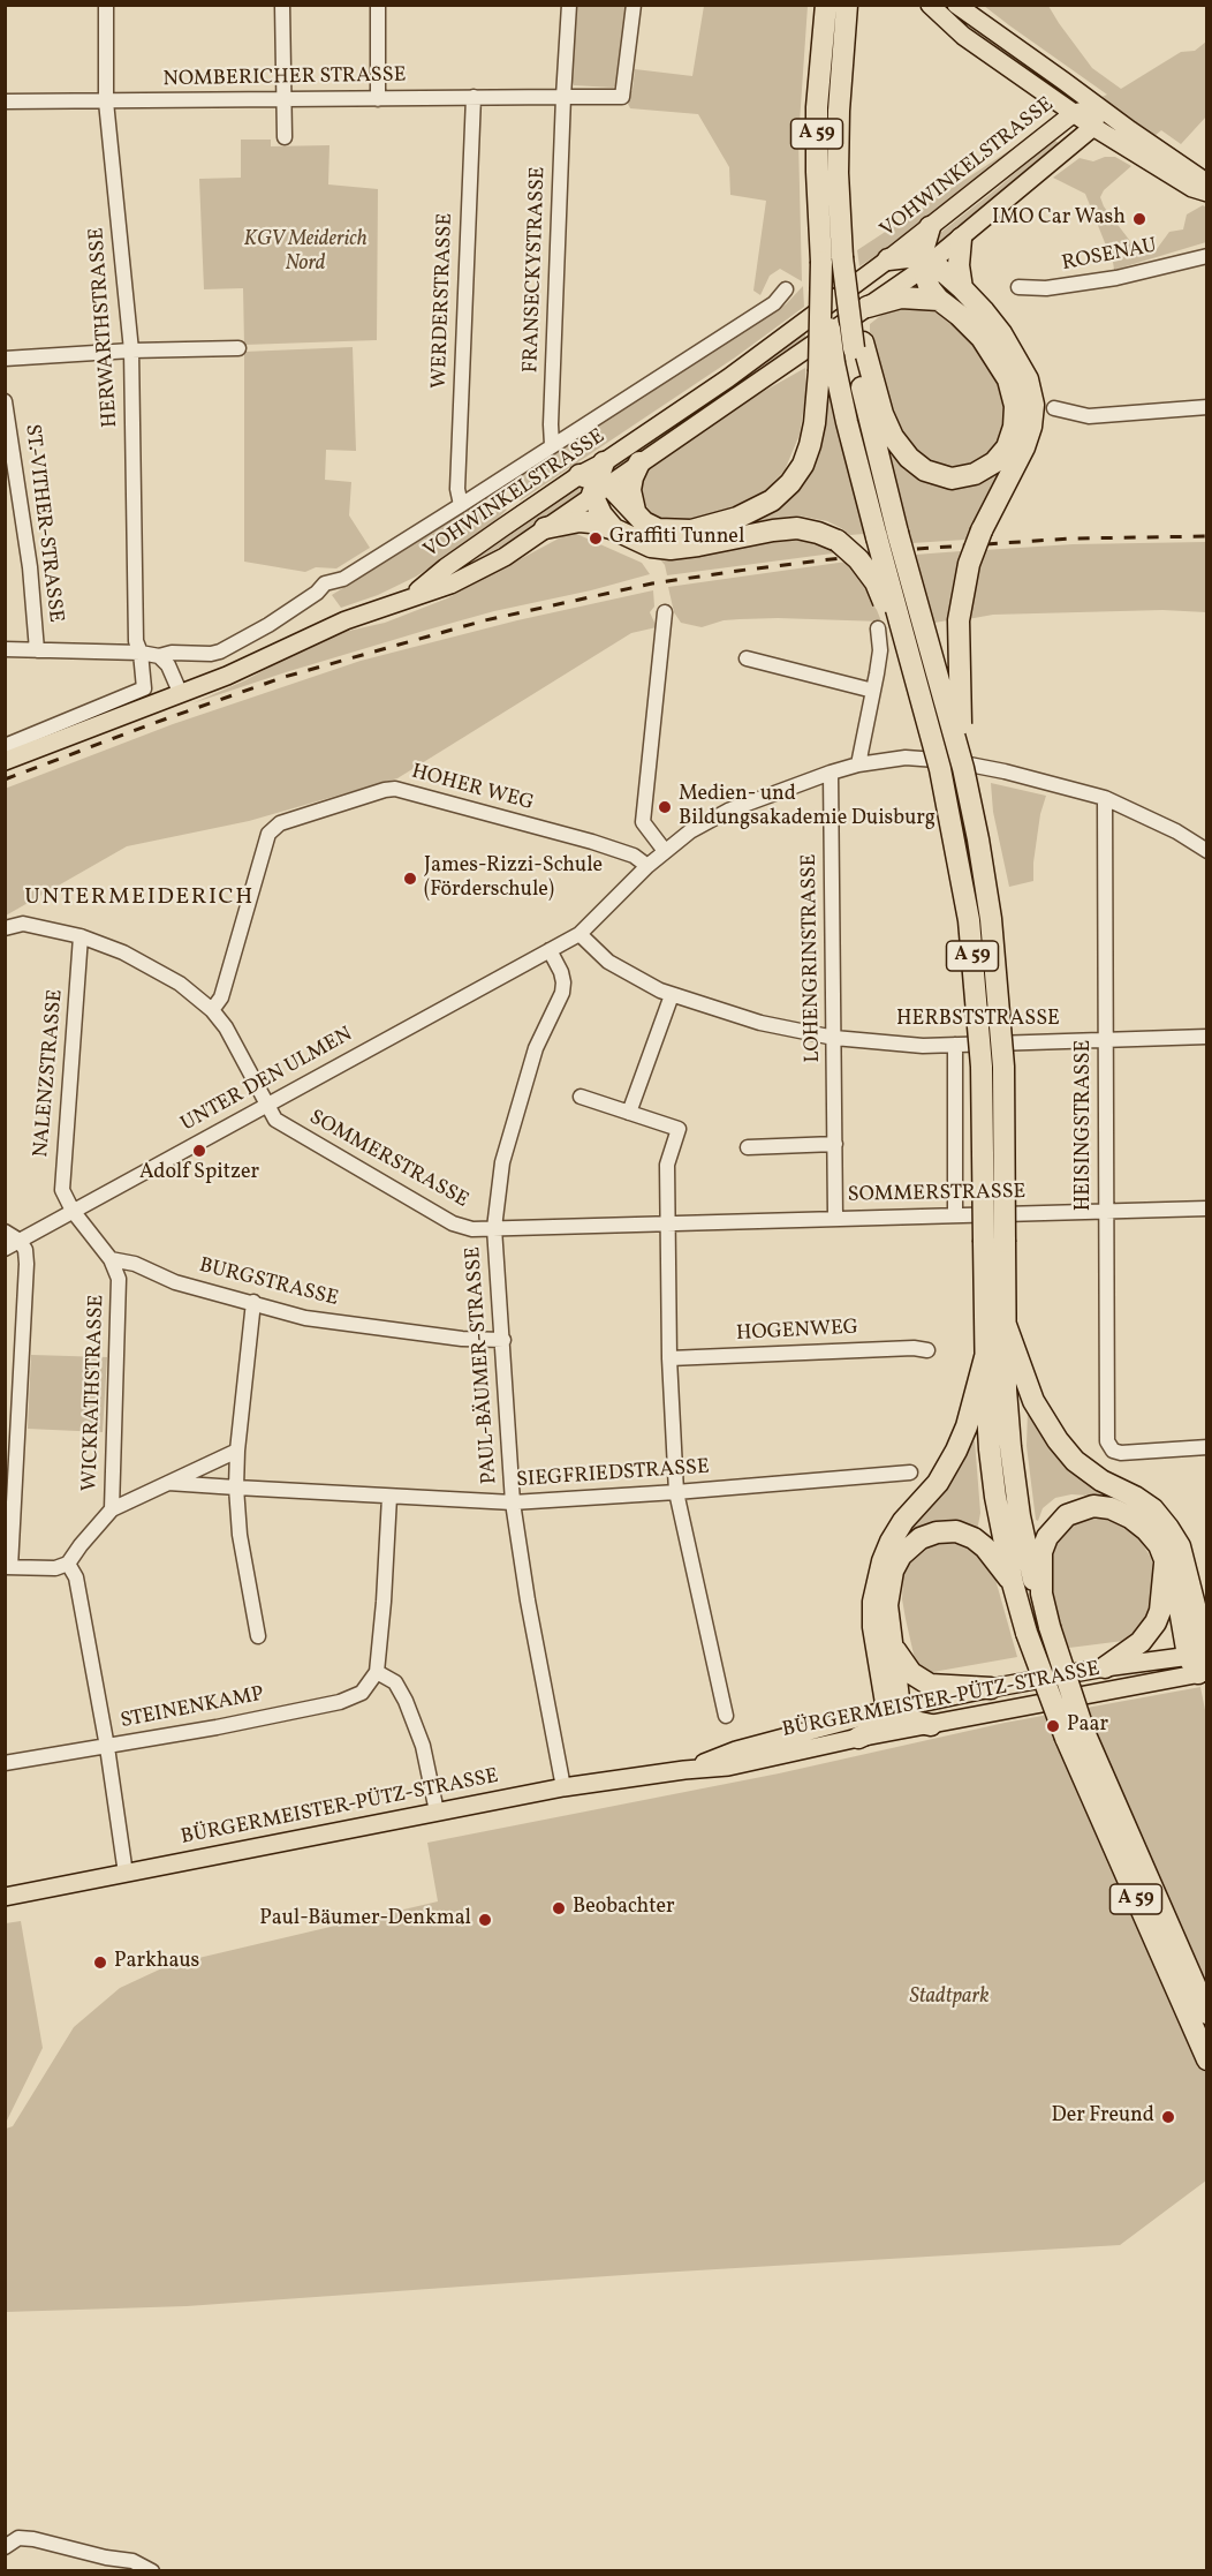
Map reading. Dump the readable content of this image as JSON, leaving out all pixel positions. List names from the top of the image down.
{
  "streets": {
    "highway": ["A 59"],
    "main road": ["VOHWINKELSTRASSE", "BÜRGERMEISTER-PÜTZ-STRASSE"],
    "street": [
      "NOMBERICHER STRASSE",
      "ROSENAU",
      "FRANSECKYSTRASSE",
      "WERDERSTRASSE",
      "HERWARTHSTRASSE",
      "ST.-VITHER-STRASSE",
      "HOHER WEG",
      "LOHENGRINSTRASSE",
      "HERBSTSTRASSE",
      "NALENZSTRASSE",
      "UNTER DEN ULMEN",
      "HEISINGSTRASSE",
      "SOMMERSTRASSE",
      "BURGSTRASSE",
      "HOGENWEG",
      "PAUL-BÄUMER-STRASSE",
      "WICKRATHSTRASSE",
      "SIEGFRIEDSTRASSE",
      "STEINENKAMP"
    ]
  },
  "crossings": [
    ["NOMBERICHER STRASSE", "FRANSECKYSTRASSE"],
    ["NOMBERICHER STRASSE", "WERDERSTRASSE"],
    ["NOMBERICHER STRASSE", "HERWARTHSTRASSE"],
    ["VOHWINKELSTRASSE", "FRANSECKYSTRASSE"],
    ["VOHWINKELSTRASSE", "WERDERSTRASSE"],
    ["VOHWINKELSTRASSE", "HERWARTHSTRASSE"],
    ["VOHWINKELSTRASSE", "ST.-VITHER-STRASSE"],
    ["HOHER WEG", "UNTER DEN ULMEN"],
    ["HOHER WEG", "SOMMERSTRASSE"],
    ["LOHENGRINSTRASSE", "HERBSTSTRASSE"],
    ["LOHENGRINSTRASSE", "UNTER DEN ULMEN"],
    ["LOHENGRINSTRASSE", "SOMMERSTRASSE"],
    ["HERBSTSTRASSE", "UNTER DEN ULMEN"],
    ["HERBSTSTRASSE", "HEISINGSTRASSE"],
    ["NALENZSTRASSE", "UNTER DEN ULMEN"],
    ["NALENZSTRASSE", "SOMMERSTRASSE"],
    ["NALENZSTRASSE", "WICKRATHSTRASSE"],
    ["UNTER DEN ULMEN", "HEISINGSTRASSE"],
    ["UNTER DEN ULMEN", "SOMMERSTRASSE"],
    ["UNTER DEN ULMEN", "PAUL-BÄUMER-STRASSE"],
    ["UNTER DEN ULMEN", "WICKRATHSTRASSE"],
    ["HEISINGSTRASSE", "SOMMERSTRASSE"],
    ["SOMMERSTRASSE", "PAUL-BÄUMER-STRASSE"],
    ["BURGSTRASSE", "PAUL-BÄUMER-STRASSE"],
    ["BURGSTRASSE", "WICKRATHSTRASSE"],
    ["PAUL-BÄUMER-STRASSE", "SIEGFRIEDSTRASSE"],
    ["PAUL-BÄUMER-STRASSE", "BÜRGERMEISTER-PÜTZ-STRASSE"]
  ],
  "districts": ["UNTERMEIDERICH"],
  "parks": ["KGV Meiderich Nord", "Stadtpark"],
  "places": [
    "IMO Car Wash",
    "Graffiti Tunnel",
    "Medien- und Bildungsakademie Duisburg",
    "James-Rizzi-Schule (Förderschule)",
    "Adolf Spitzer",
    "Paar",
    "Beobachter",
    "Paul-Bäumer-Denkmal",
    "Parkhaus",
    "Der Freund"
  ]
}
